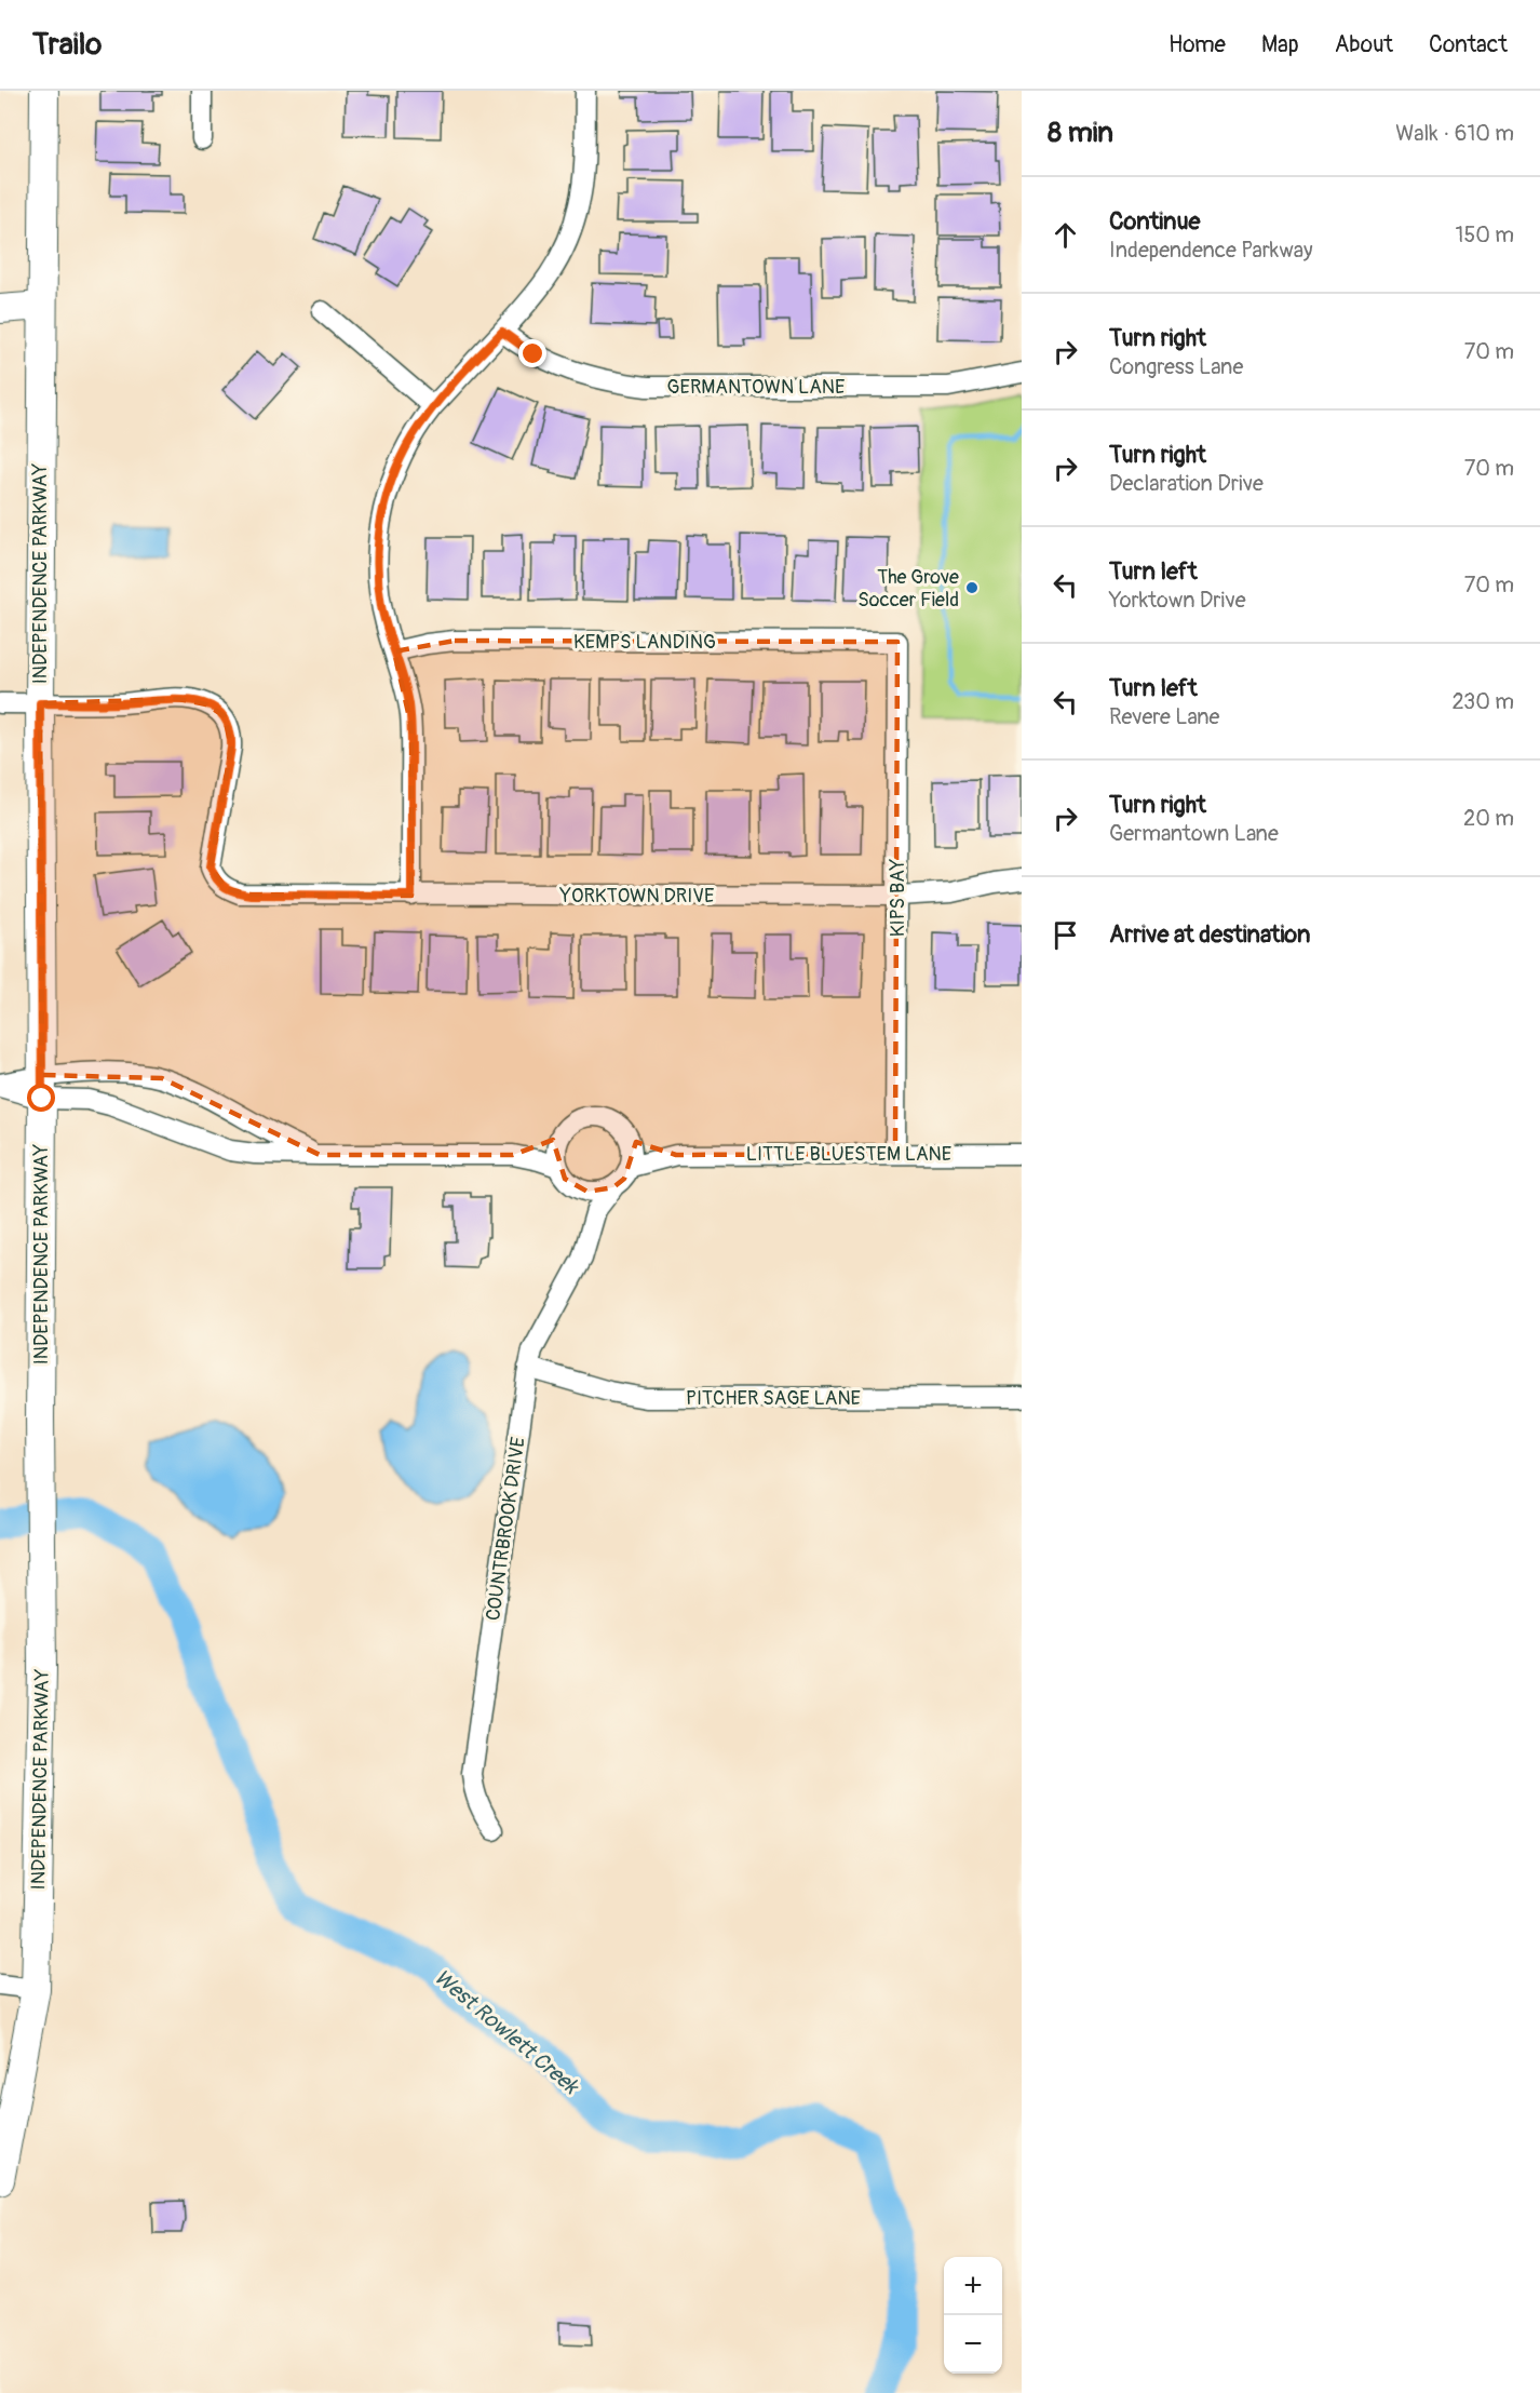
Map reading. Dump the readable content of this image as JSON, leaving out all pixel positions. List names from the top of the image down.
{
  "streets": {
    "main road": ["INDEPENDENCE PARKWAY"],
    "street": [
      "GERMANTOWN LANE",
      "KEMPS LANDING",
      "YORKTOWN DRIVE",
      "KIPS BAY",
      "LITTLE BLUESTEM LANE",
      "PITCHER SAGE LANE",
      "COUNTRBROOK DRIVE"
    ]
  },
  "crossings": [
    ["INDEPENDENCE PARKWAY", "YORKTOWN DRIVE"],
    ["KEMPS LANDING", "KIPS BAY"],
    ["YORKTOWN DRIVE", "KIPS BAY"],
    ["KIPS BAY", "LITTLE BLUESTEM LANE"],
    ["LITTLE BLUESTEM LANE", "COUNTRBROOK DRIVE"],
    ["PITCHER SAGE LANE", "COUNTRBROOK DRIVE"]
  ],
  "water": ["West Rowlett Creek"],
  "places": ["The Grove Soccer Field"],
  "page": {
    "header": "Trailo",
    "nav": [
      "Home",
      "Map",
      "About",
      "Contact"
    ],
    "heading": ["8 min", "Walk · 610 m"],
    "list": [
      ["Continue", "Independence Parkway", "150 m"],
      ["Turn right", "Congress Lane", "70 m"],
      ["Turn right", "Declaration Drive", "70 m"],
      ["Turn left", "Yorktown Drive", "70 m"],
      ["Turn left", "Revere Lane", "230 m"],
      ["Turn right", "Germantown Lane", "20 m"],
      "Arrive at destination"
    ],
    "map_buttons": ["+", "−"]
  }
}
